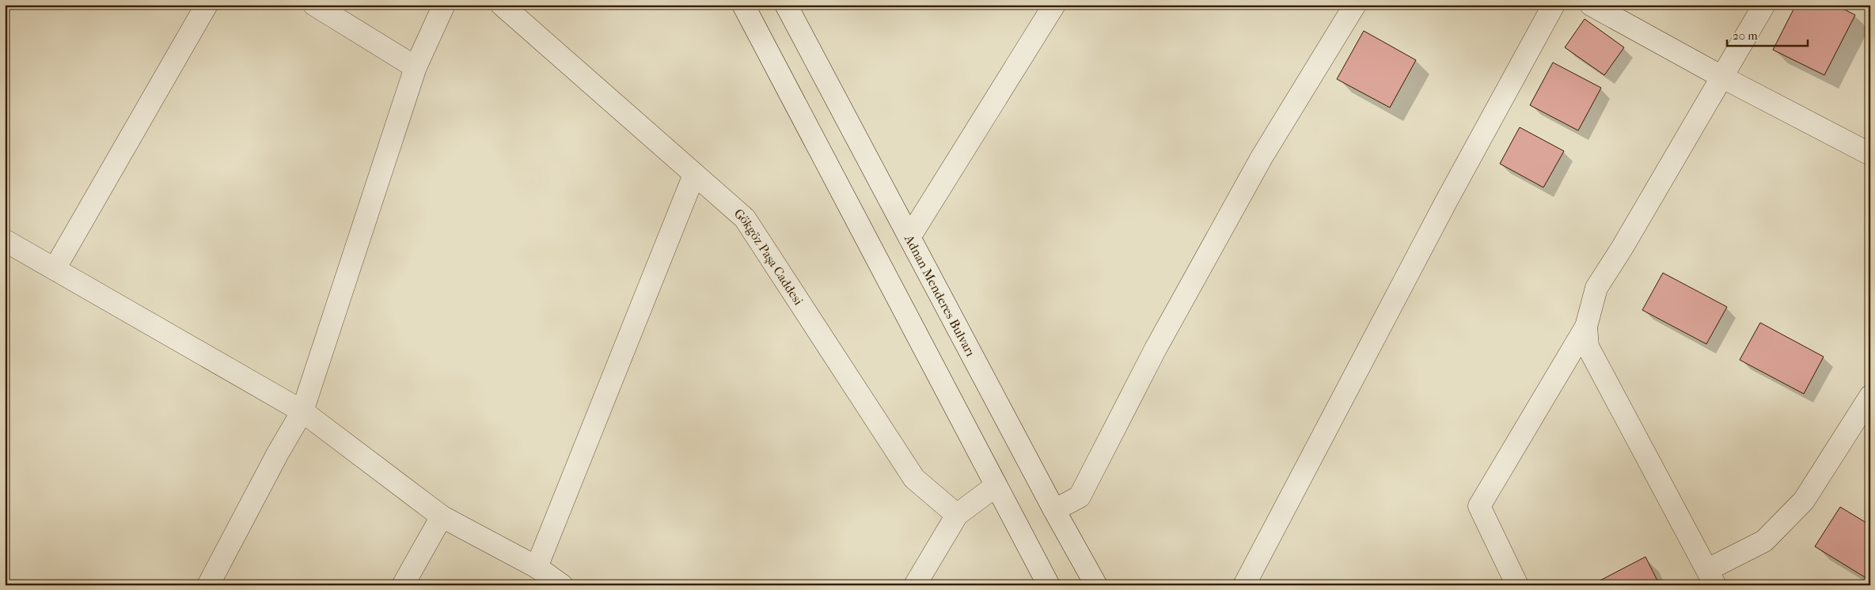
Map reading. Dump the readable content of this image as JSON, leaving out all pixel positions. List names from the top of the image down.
{
  "streets": {
    "street": ["Gökgöz Paşa Caddesi", "Adnan Menderes Bulvarı"]
  },
  "scale_bar": "20 m"
}
